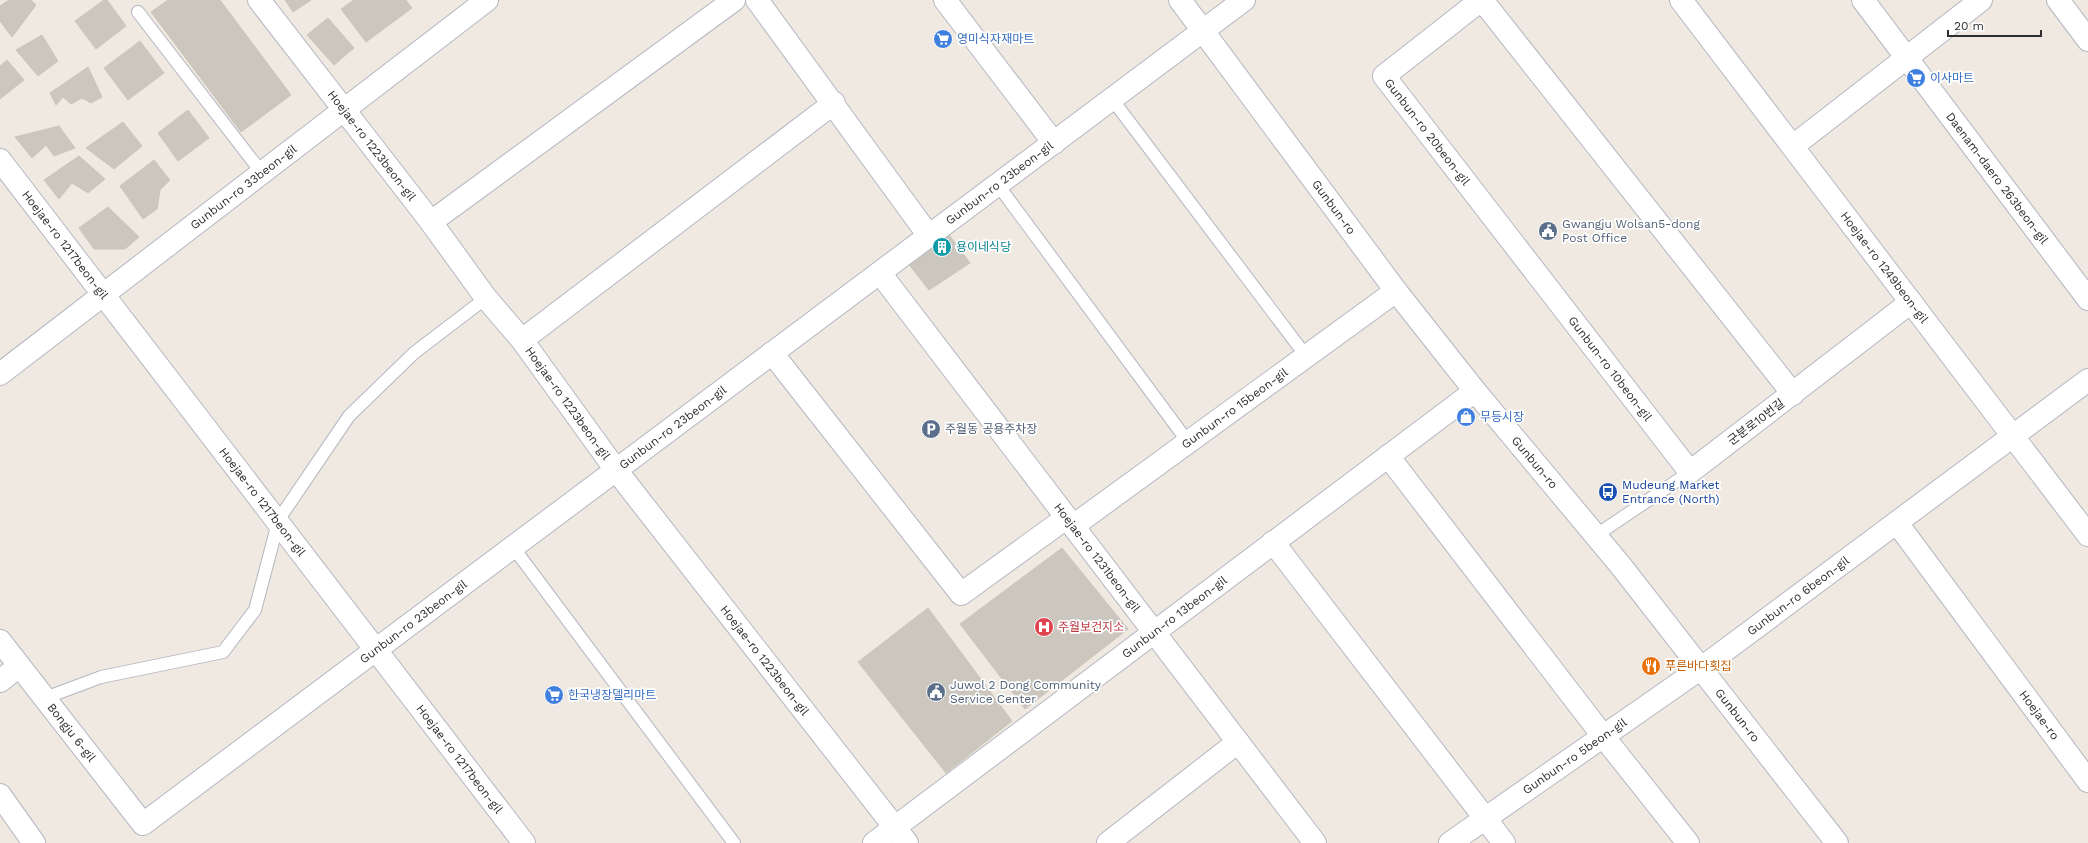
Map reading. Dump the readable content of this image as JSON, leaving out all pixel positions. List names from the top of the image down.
{
  "streets": {
    "street": [
      "Gunbun-ro 20beon-gil",
      "Hoejae-ro 1223beon-gil",
      "Daenam-daero 263beon-gil",
      "Gunbun-ro 23beon-gil",
      "Gunbun-ro 33beon-gil",
      "Gunbun-ro",
      "Hoejae-ro 1217beon-gil",
      "Hoejae-ro 1249beon-gil",
      "Gunbun-ro 10beon-gil",
      "Gunbun-ro 15beon-gil",
      "군분로10번길",
      "Hoejae-ro 1231beon-gil",
      "Gunbun-ro 6beon-gil",
      "Gunbun-ro 13beon-gil",
      "Hoejae-ro",
      "Bongju 6-gil",
      "Gunbun-ro 5beon-gil"
    ]
  },
  "crossings": [
    ["Gunbun-ro 20beon-gil", "Gunbun-ro 10beon-gil"],
    ["Gunbun-ro 20beon-gil", "군분로10번길"],
    ["Hoejae-ro 1223beon-gil", "Gunbun-ro 23beon-gil"],
    ["Hoejae-ro 1223beon-gil", "Gunbun-ro 33beon-gil"],
    ["Hoejae-ro 1223beon-gil", "Gunbun-ro 13beon-gil"],
    ["Gunbun-ro 23beon-gil", "Gunbun-ro"],
    ["Gunbun-ro 23beon-gil", "Hoejae-ro 1217beon-gil"],
    ["Gunbun-ro 23beon-gil", "Gunbun-ro 15beon-gil"],
    ["Gunbun-ro 23beon-gil", "Hoejae-ro 1231beon-gil"],
    ["Gunbun-ro 23beon-gil", "Bongju 6-gil"],
    ["Gunbun-ro 33beon-gil", "Hoejae-ro 1217beon-gil"],
    ["Gunbun-ro", "Gunbun-ro 15beon-gil"],
    ["Gunbun-ro", "군분로10번길"],
    ["Gunbun-ro", "Gunbun-ro 6beon-gil"],
    ["Gunbun-ro", "Gunbun-ro 13beon-gil"],
    ["Gunbun-ro", "Gunbun-ro 5beon-gil"],
    ["Hoejae-ro 1249beon-gil", "군분로10번길"],
    ["Hoejae-ro 1249beon-gil", "Gunbun-ro 6beon-gil"],
    ["Gunbun-ro 10beon-gil", "군분로10번길"],
    ["Gunbun-ro 15beon-gil", "Hoejae-ro 1231beon-gil"],
    ["Hoejae-ro 1231beon-gil", "Gunbun-ro 13beon-gil"],
    ["Gunbun-ro 6beon-gil", "Hoejae-ro"],
    ["Gunbun-ro 6beon-gil", "Gunbun-ro 5beon-gil"]
  ],
  "places": {
    "supermarket": ["영미식자재마트", "이사마트", "한국냉장델리마트"],
    "public building": ["Gwangju Wolsan5-dong Post Office", "Juwol 2 Dong Community Service Center"],
    "building": ["용이네식당"],
    "shop": ["무등시장"],
    "parking": ["주월동 공용주차장"],
    "bus stop": ["Mudeung Market Entrance (North)"],
    "hospital": ["주월보건지소"],
    "restaurant": ["푸른바다횟집"]
  },
  "scale_bar": "20 m"
}
